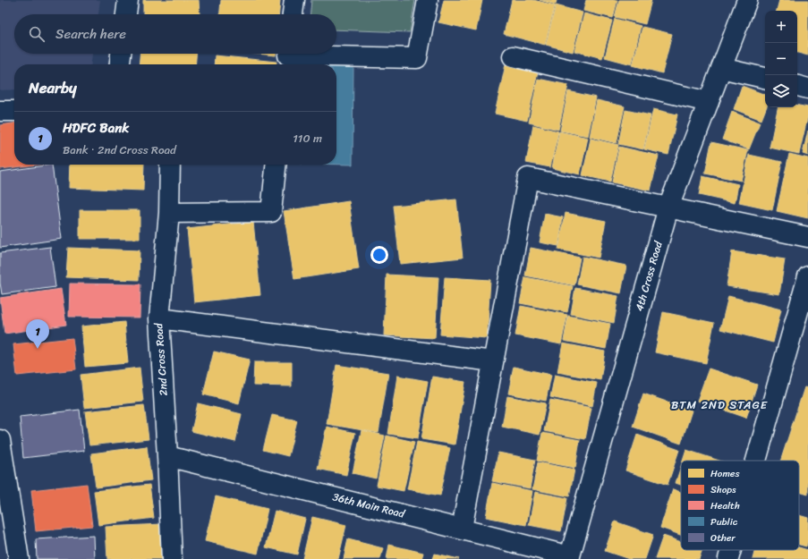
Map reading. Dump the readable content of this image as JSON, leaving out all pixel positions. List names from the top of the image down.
{
  "streets": {
    "street": ["4th Cross Road", "2nd Cross Road", "36th Main Road"]
  },
  "crossings": [
    ["4th Cross Road", "36th Main Road"],
    ["2nd Cross Road", "36th Main Road"]
  ],
  "districts": ["BTM 2ND STAGE"],
  "legend": [
    "Homes",
    "Shops",
    "Health",
    "Public",
    "Other"
  ],
  "page": {
    "map_buttons": ["+", "−"],
    "search": "Search here",
    "heading": "Nearby",
    "list": [
      {
        "mark": "1",
        "name": "HDFC Bank",
        "note": "Bank · 2nd Cross Road",
        "value": "110 m"
      }
    ],
    "pins": "1"
  }
}
